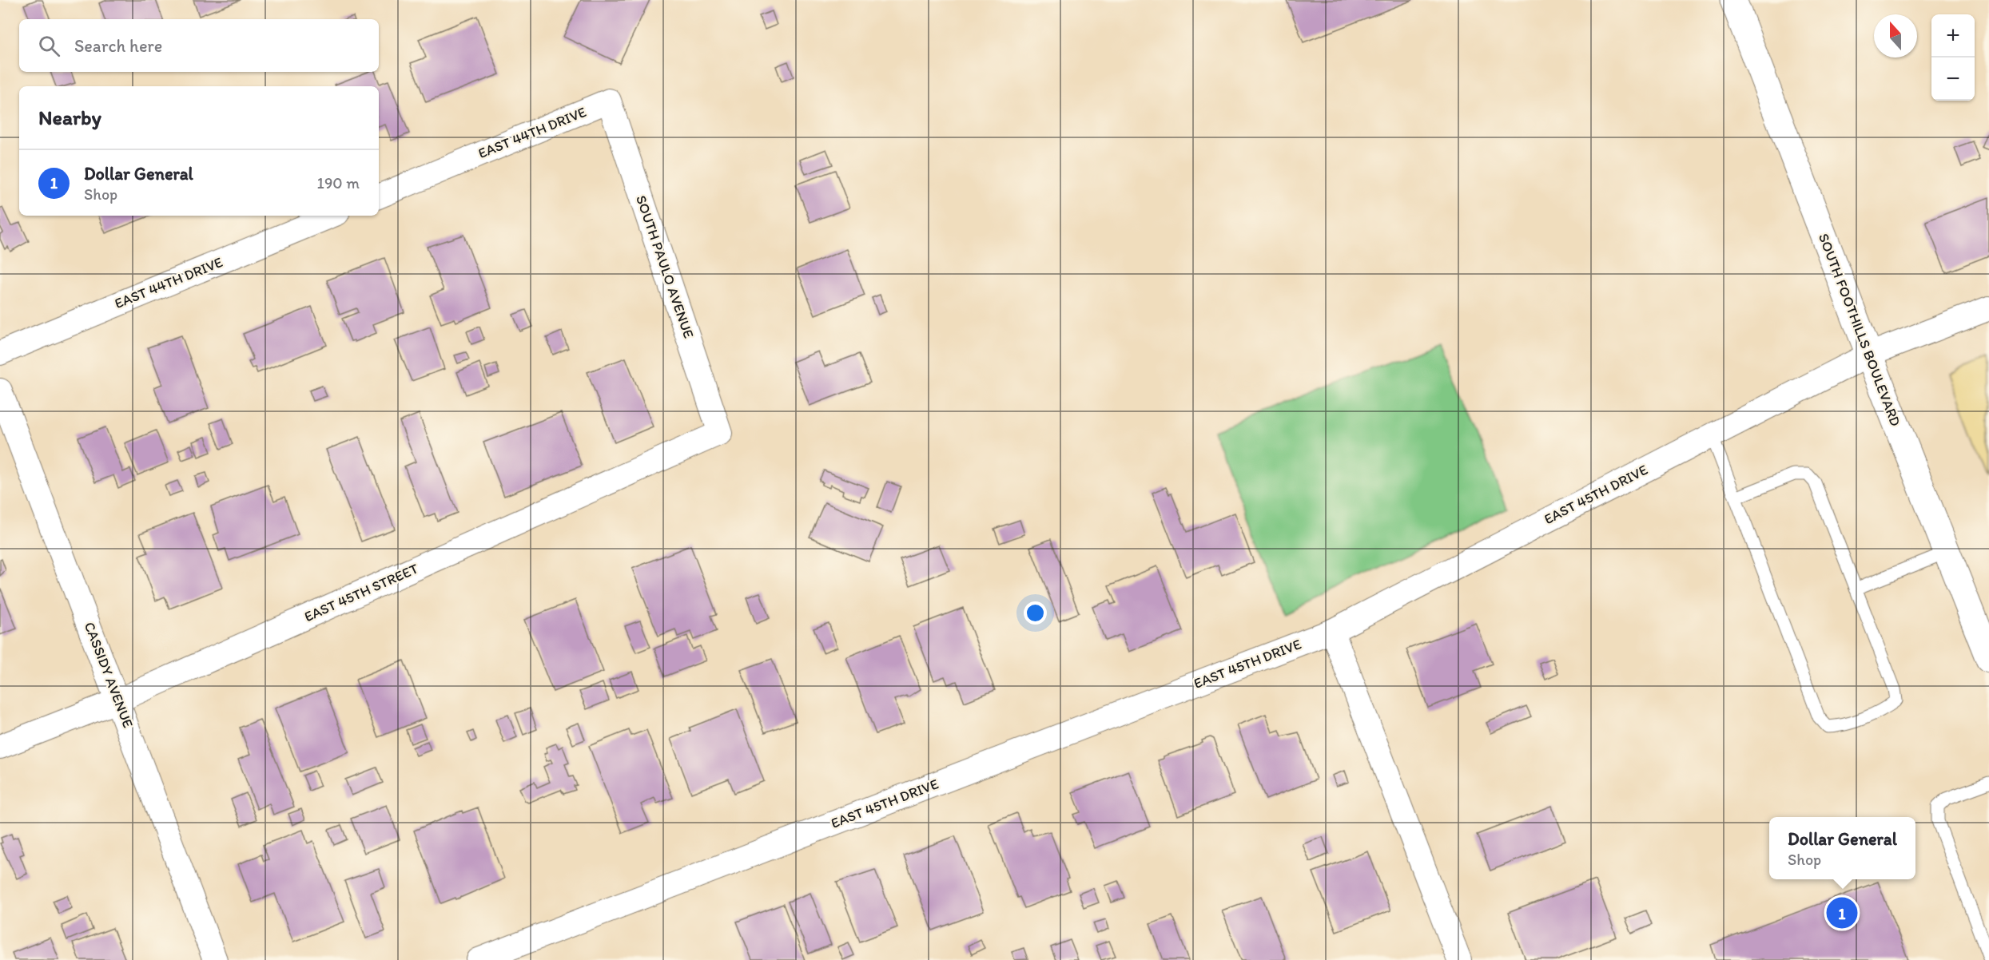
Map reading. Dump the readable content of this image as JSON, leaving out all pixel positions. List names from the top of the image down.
{
  "streets": {
    "street": [
      "EAST 44TH DRIVE",
      "SOUTH PAULO AVENUE",
      "SOUTH FOOTHILLS BOULEVARD",
      "EAST 45TH DRIVE",
      "EAST 45TH STREET",
      "CASSIDY AVENUE"
    ]
  },
  "crossings": [
    ["EAST 44TH DRIVE", "SOUTH PAULO AVENUE"],
    ["SOUTH PAULO AVENUE", "EAST 45TH STREET"],
    ["SOUTH FOOTHILLS BOULEVARD", "EAST 45TH DRIVE"],
    ["EAST 45TH STREET", "CASSIDY AVENUE"]
  ],
  "north": "top",
  "page": {
    "map_buttons": ["+", "−"],
    "search": "Search here",
    "heading": "Nearby",
    "list": [
      {
        "mark": "1",
        "name": "Dollar General",
        "note": "Shop",
        "value": "190 m"
      }
    ],
    "popup": ["Dollar General", "Shop"],
    "pins": "1"
  }
}
